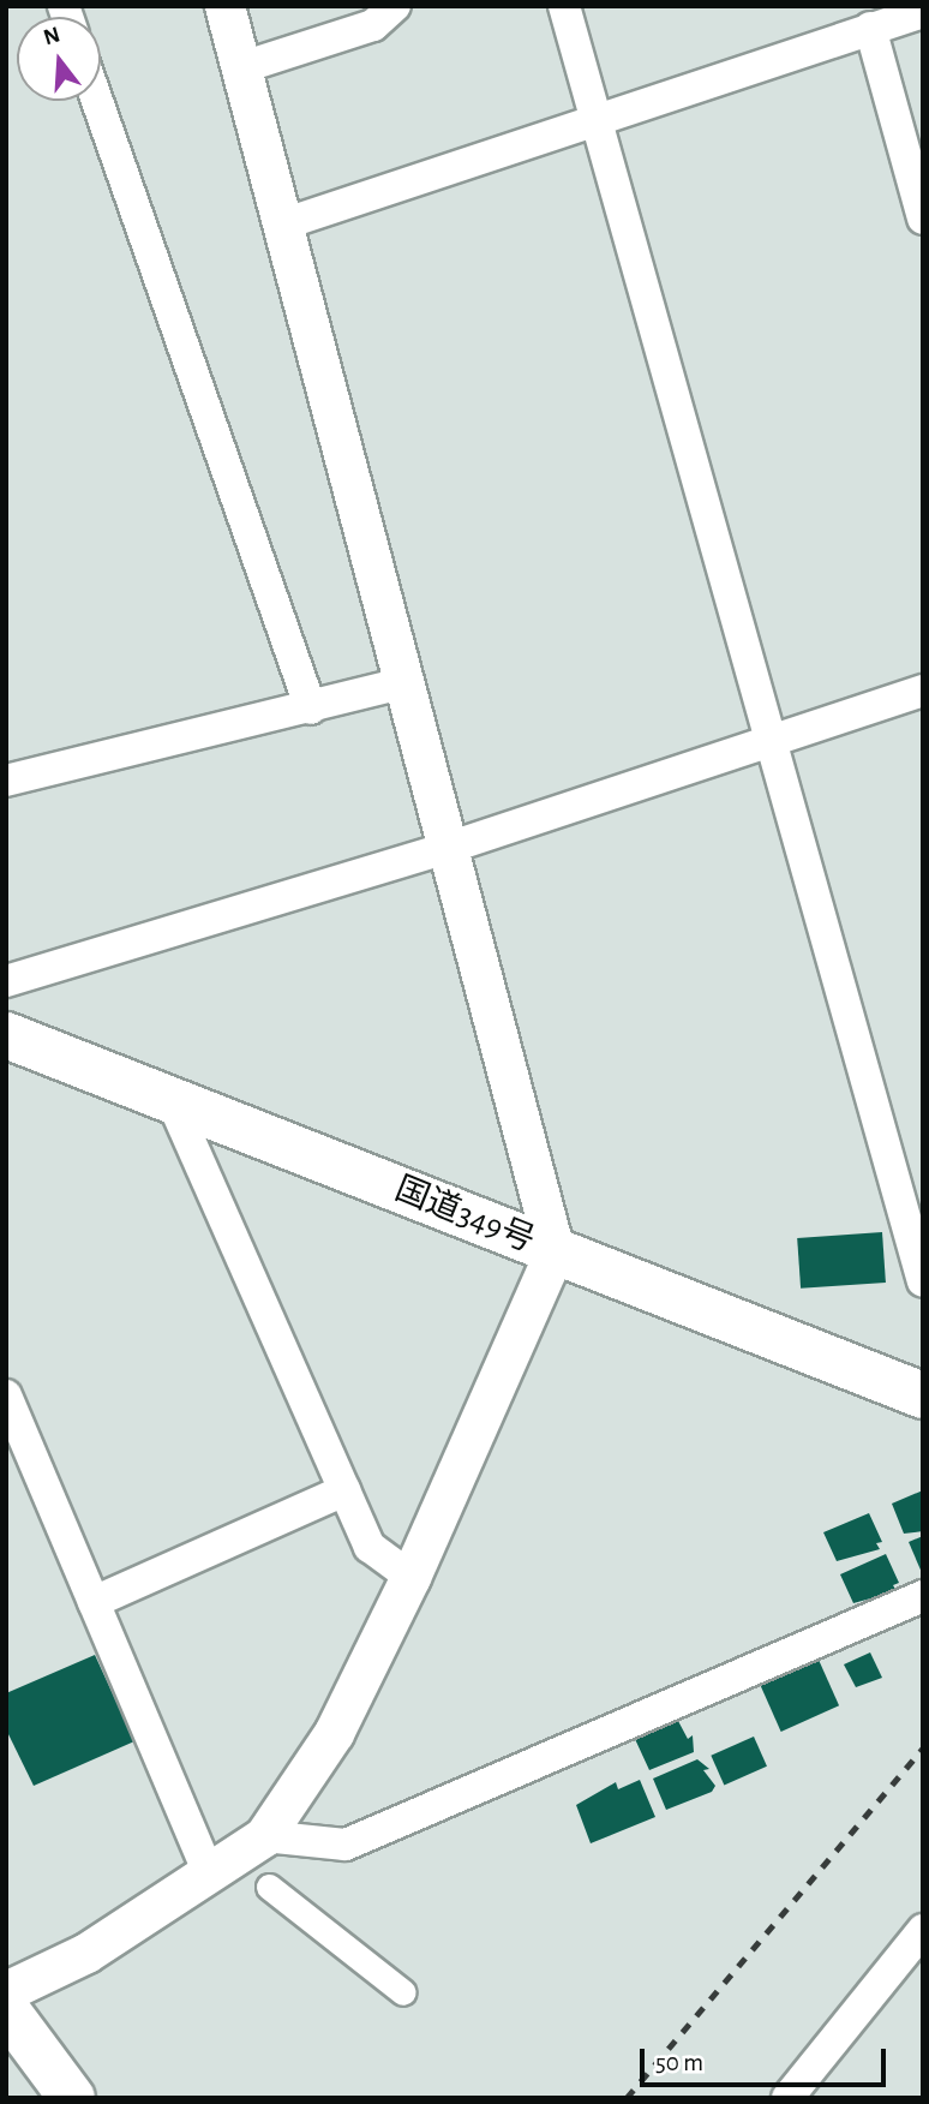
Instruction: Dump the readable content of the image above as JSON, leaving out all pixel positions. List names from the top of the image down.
{
  "streets": {
    "main road": ["国道349号"]
  },
  "scale_bar": "50 m",
  "north": "top"
}
